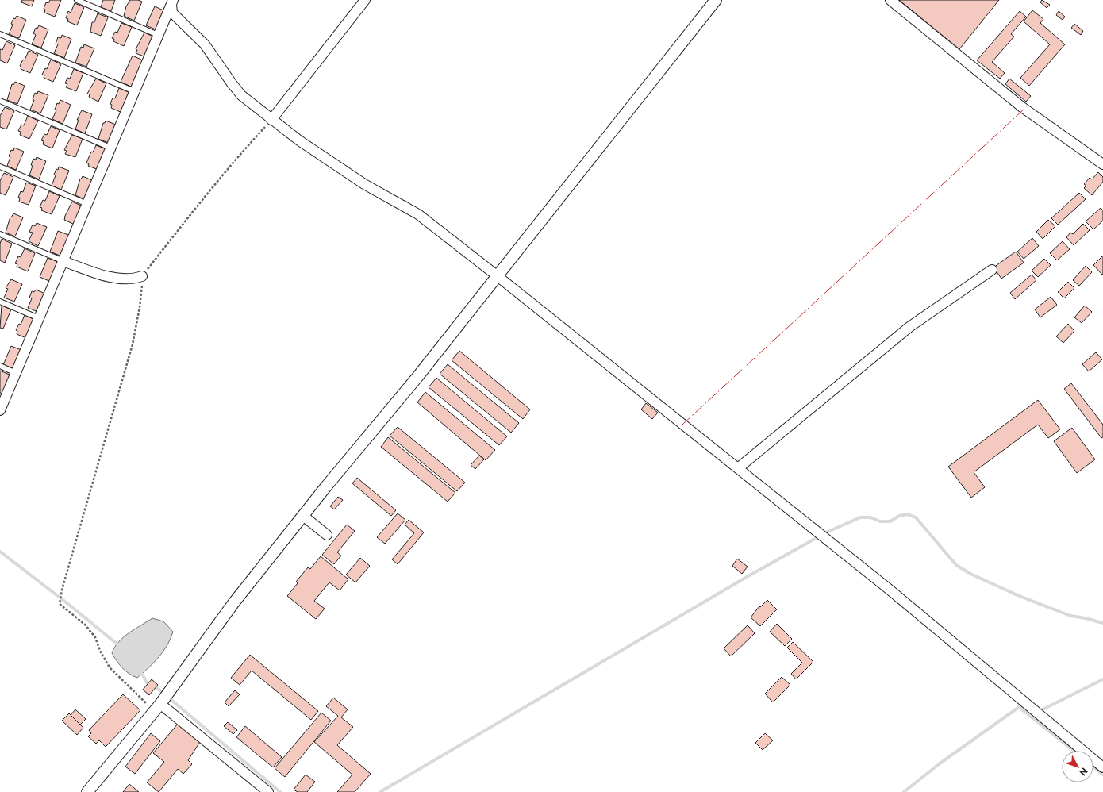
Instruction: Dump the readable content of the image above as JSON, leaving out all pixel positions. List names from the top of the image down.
{
  "north": "bottom right"
}
